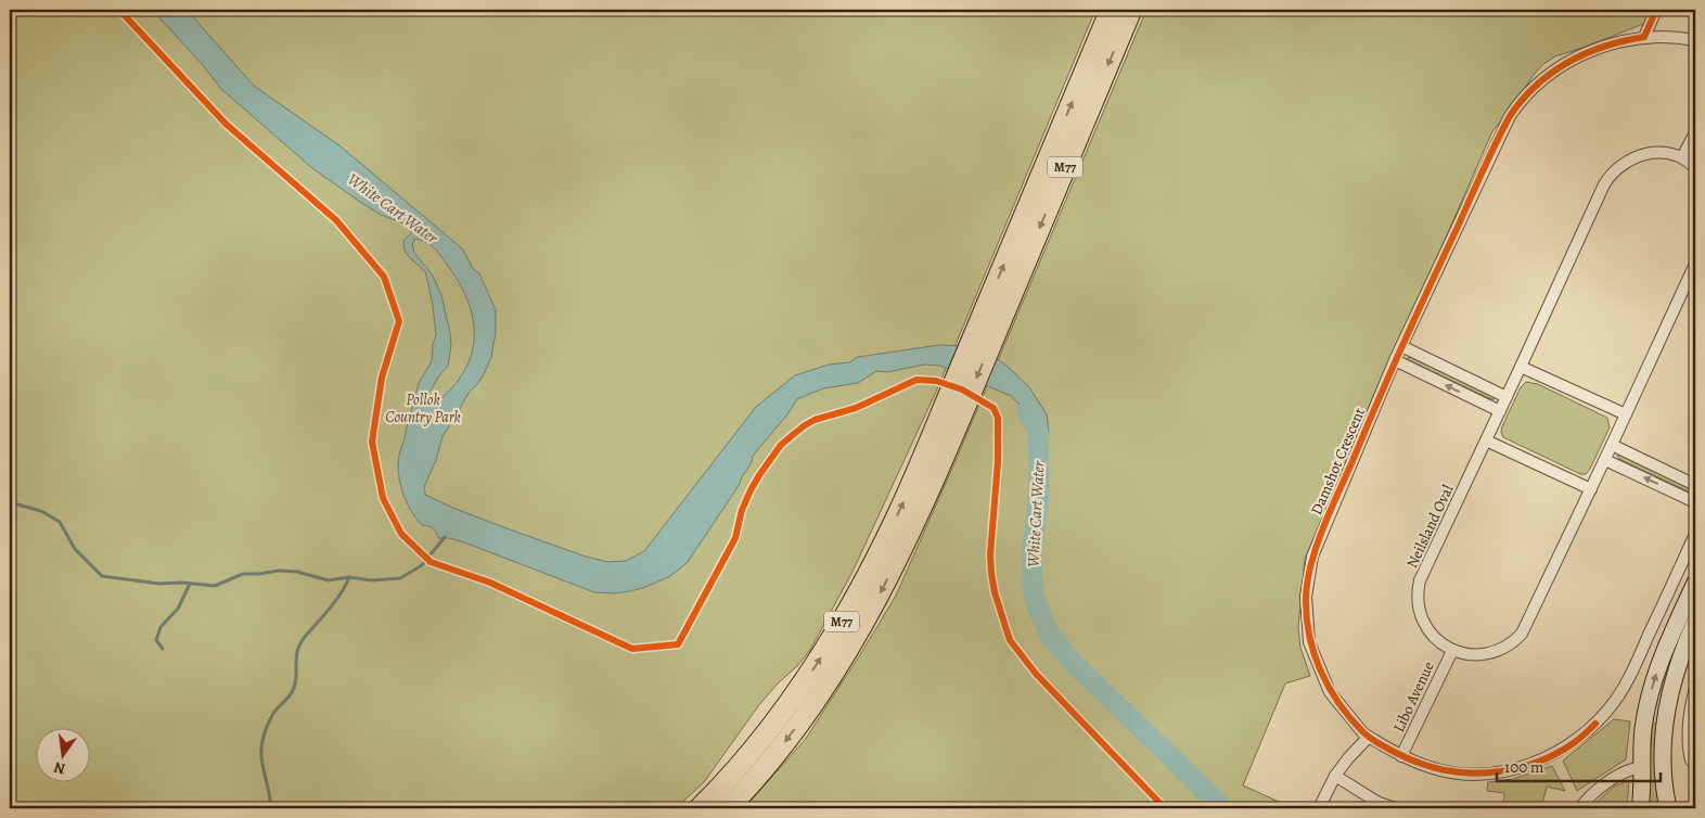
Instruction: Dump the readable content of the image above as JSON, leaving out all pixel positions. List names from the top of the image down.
{
  "streets": {
    "highway": ["M77"],
    "street": ["Damshot Crescent", "Neilsland Oval", "Libo Avenue"]
  },
  "crossings": [
    ["Damshot Crescent", "Libo Avenue"],
    ["Neilsland Oval", "Libo Avenue"]
  ],
  "water": ["White Cart Water"],
  "parks": ["Pollok Country Park"],
  "scale_bar": "100 m",
  "north": "bottom"
}
